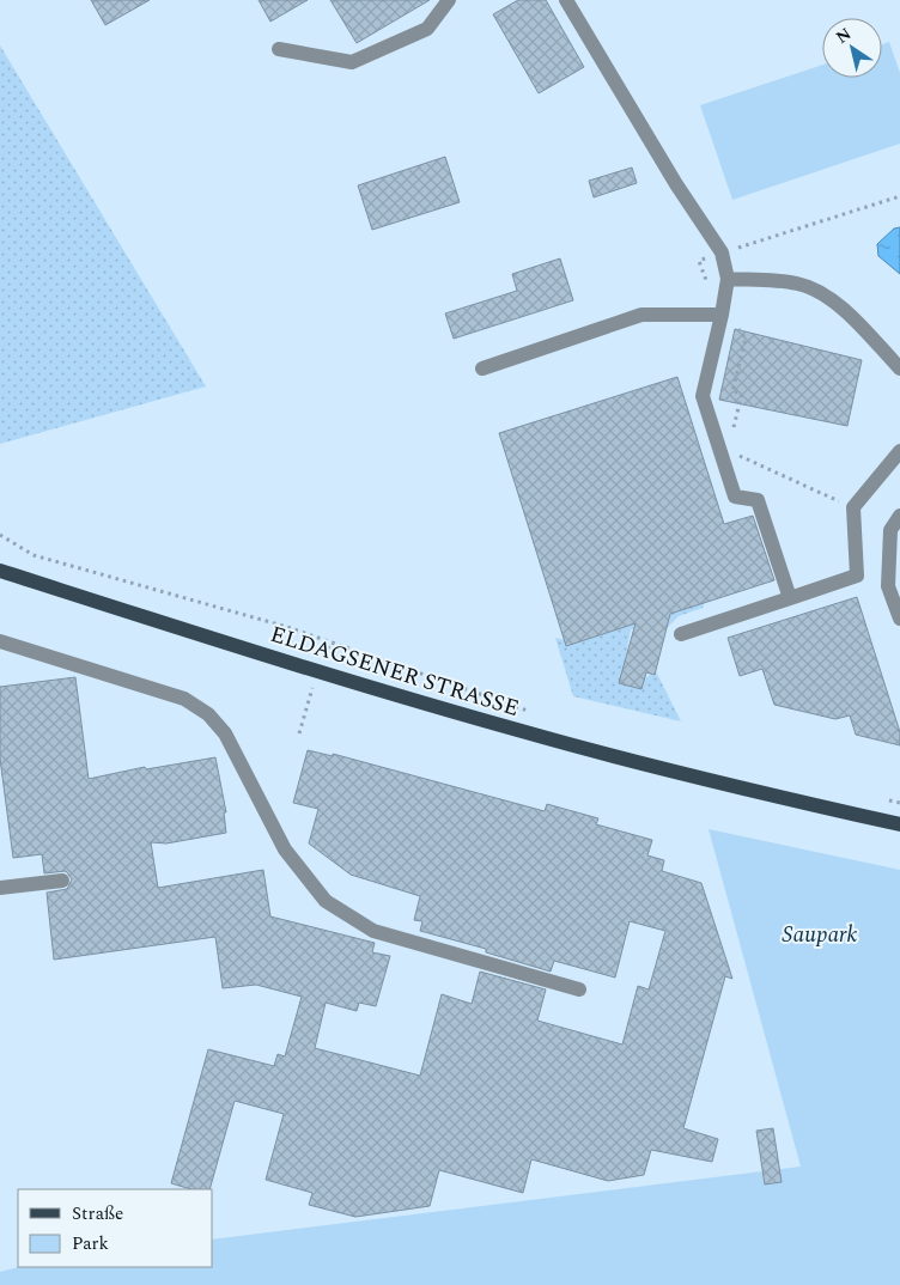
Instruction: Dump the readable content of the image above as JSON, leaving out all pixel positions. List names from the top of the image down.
{
  "streets": {
    "main road": ["ELDAGSENER STRASSE"]
  },
  "parks": ["Saupark"],
  "legend": ["Straße", "Park"],
  "north": "top left"
}
